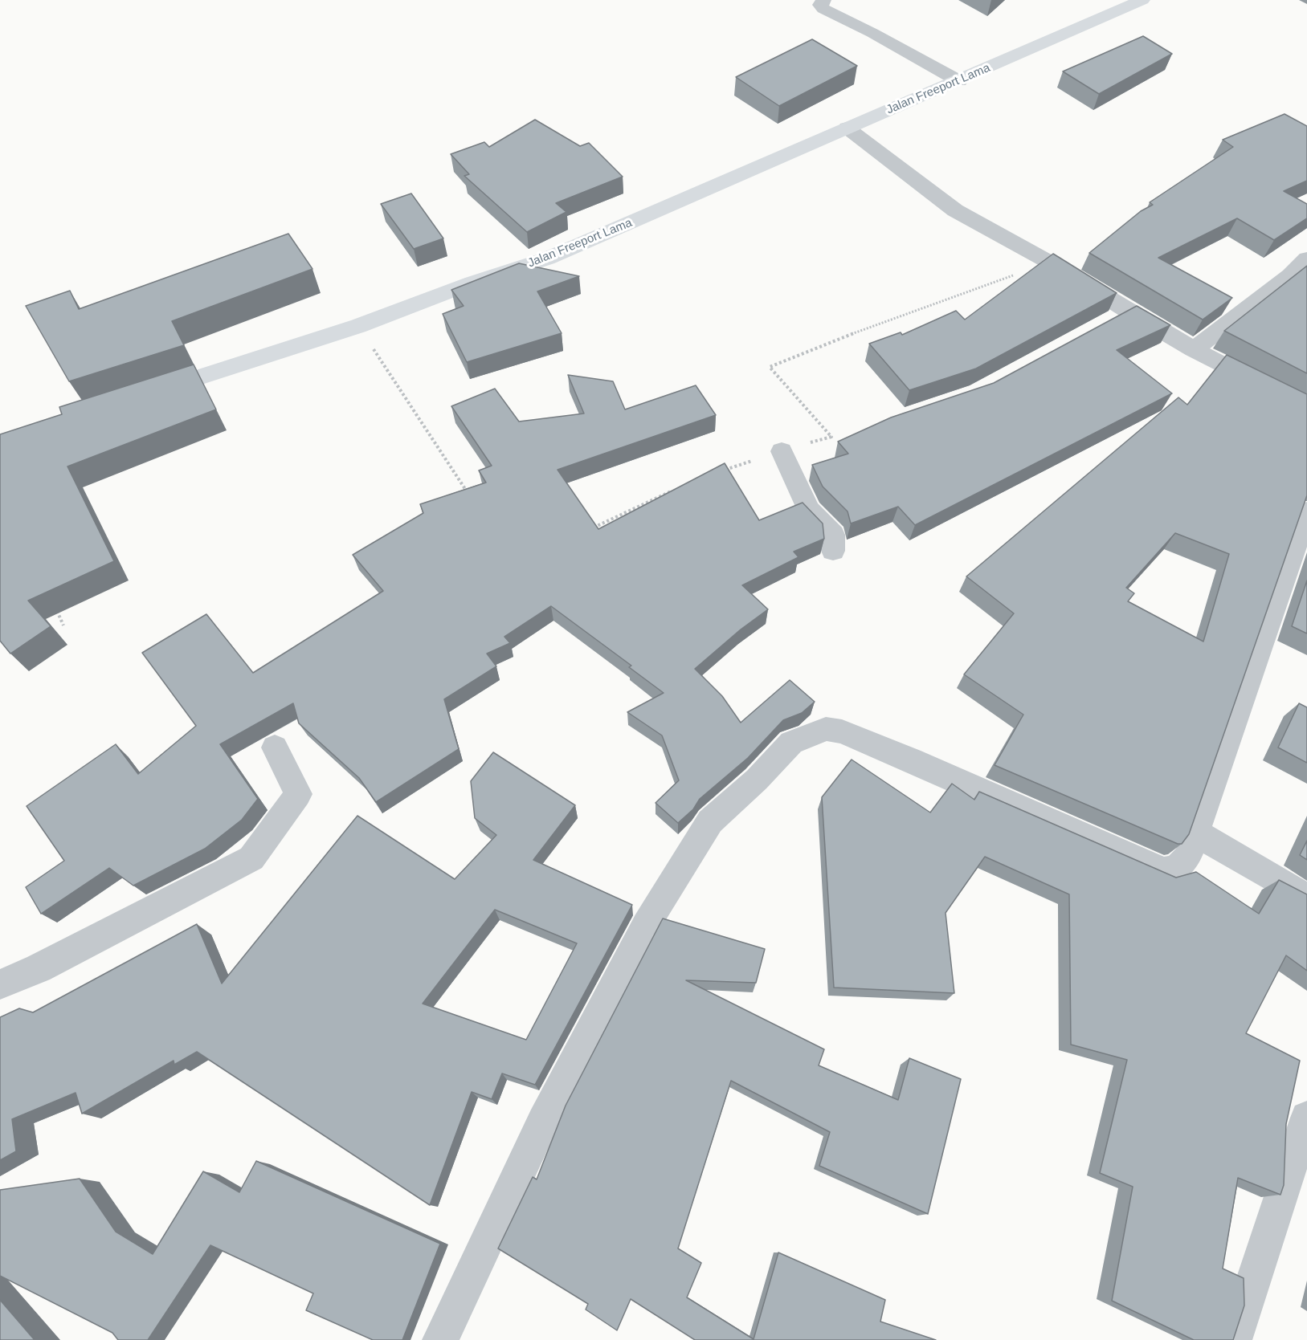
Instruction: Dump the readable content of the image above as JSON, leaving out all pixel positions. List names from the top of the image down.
{
  "streets": {
    "street": ["Jalan Freeport Lama"]
  }
}
